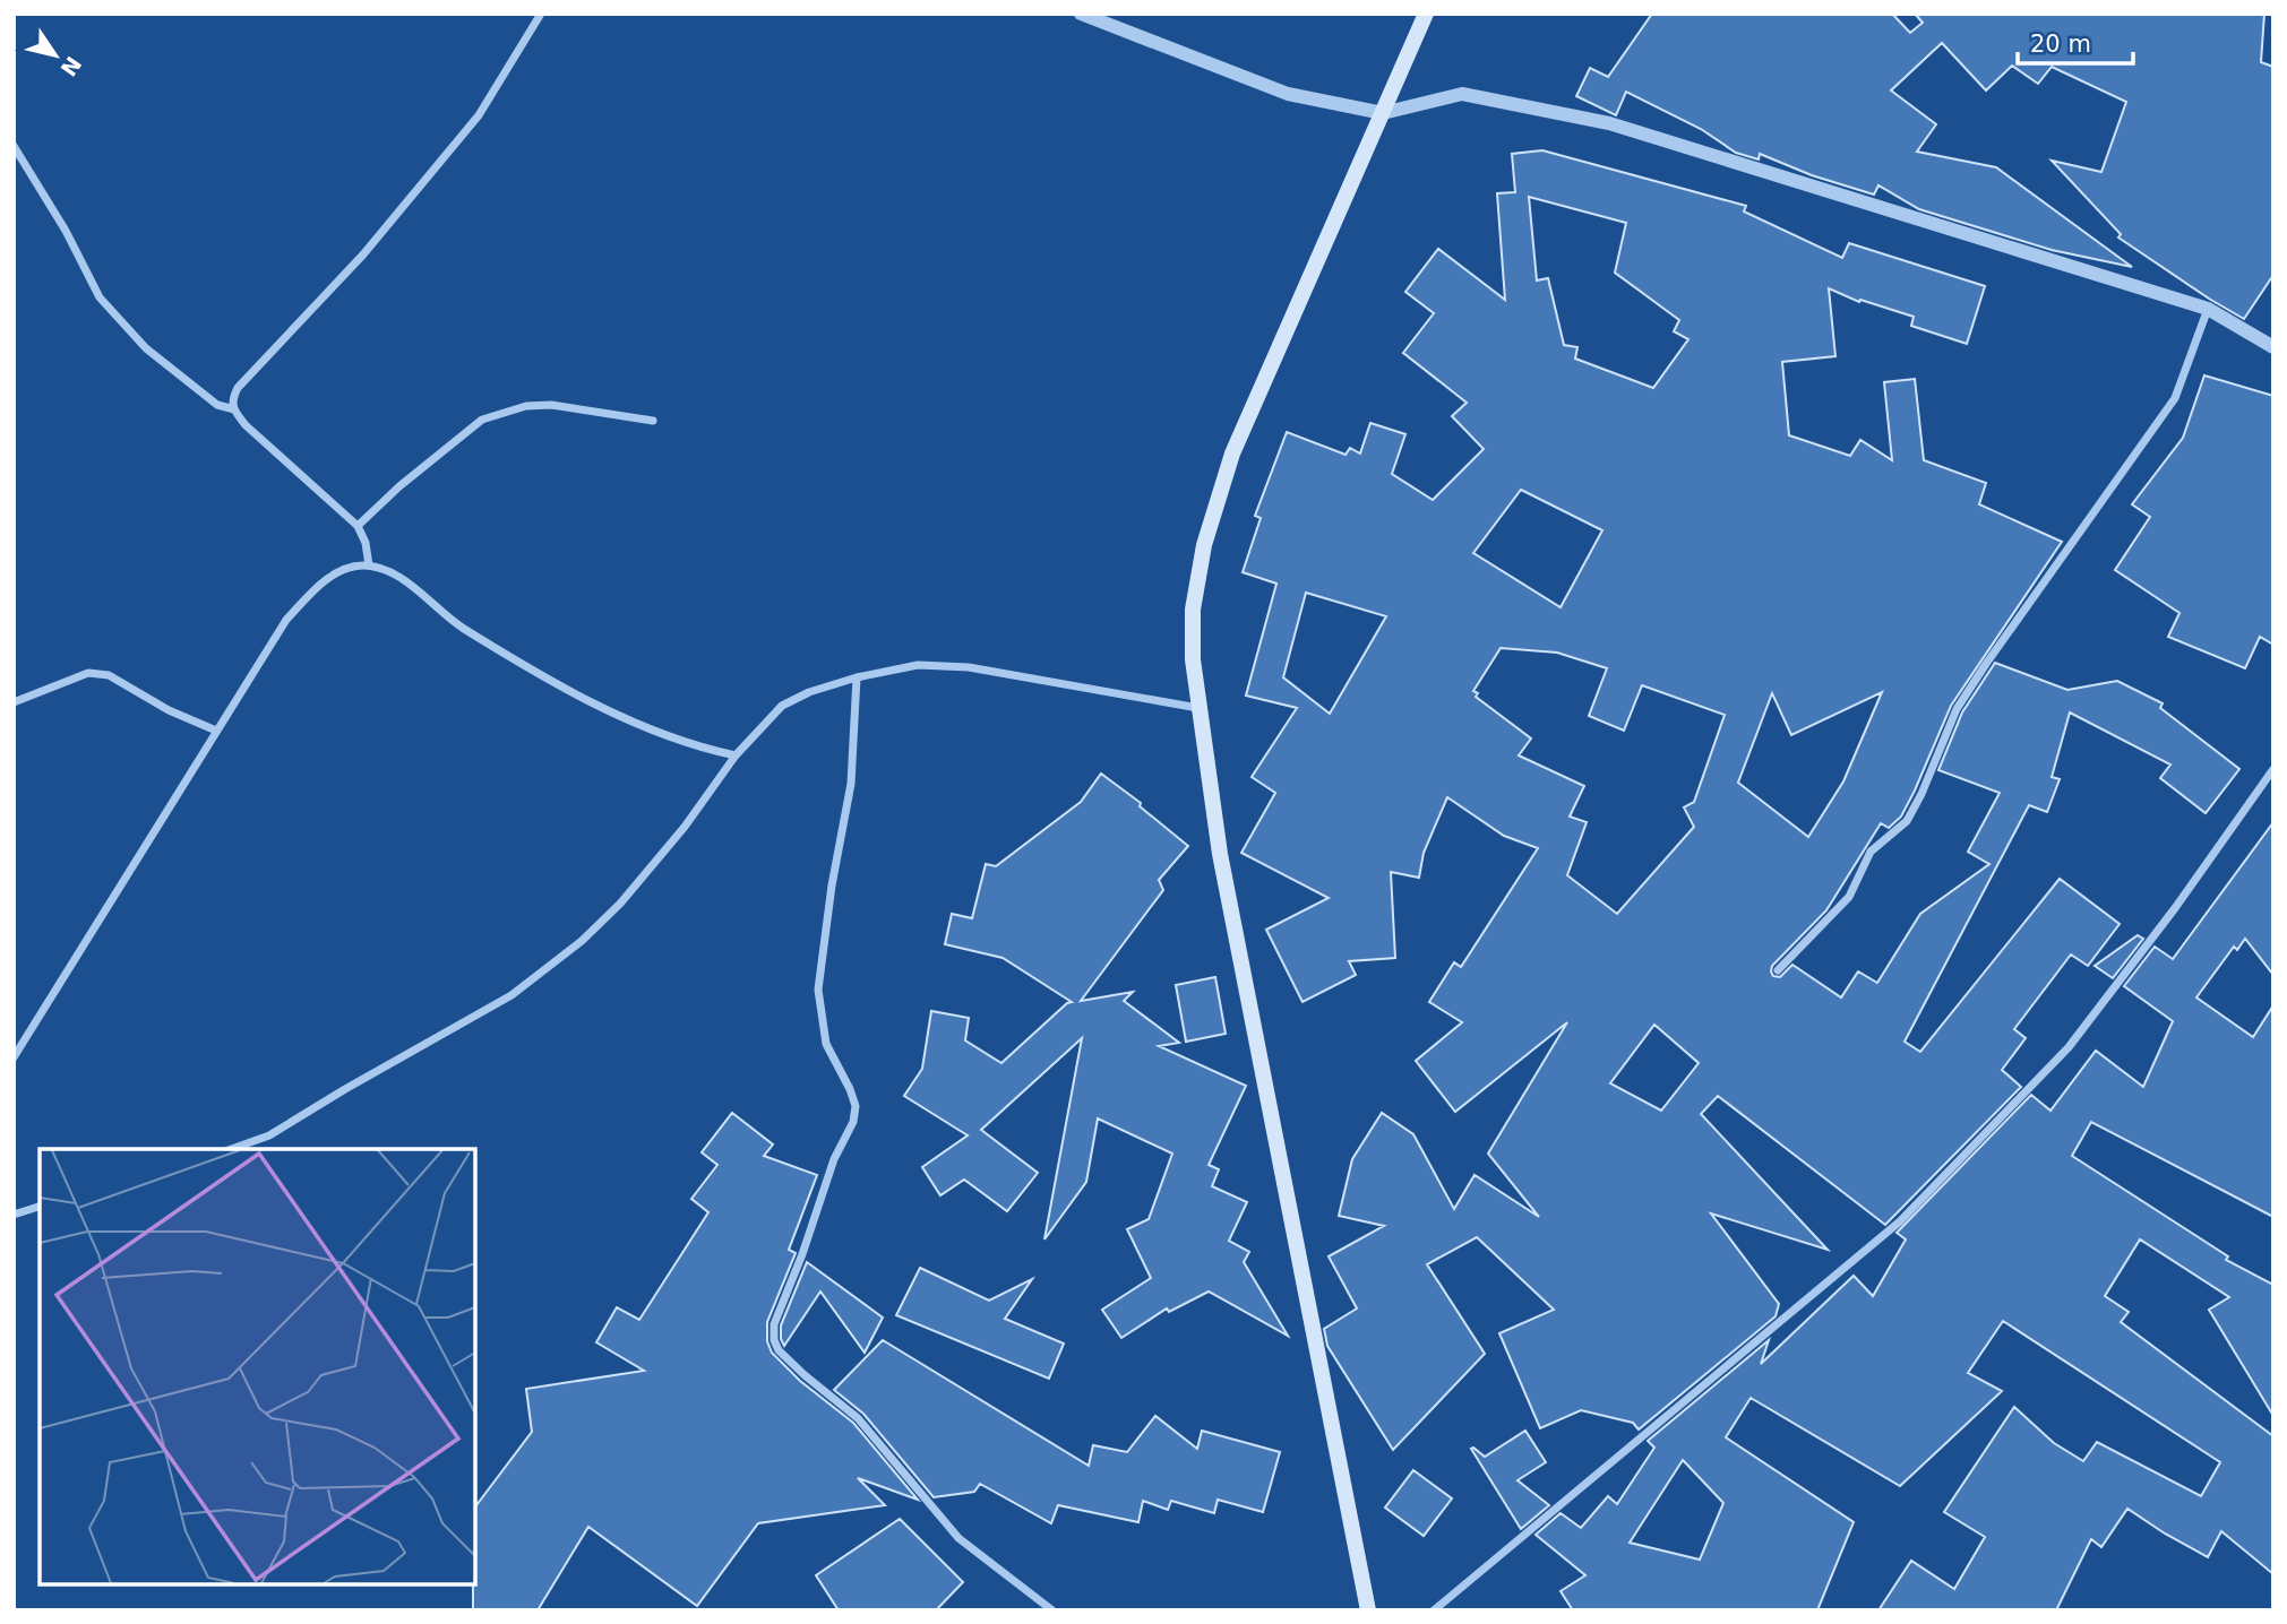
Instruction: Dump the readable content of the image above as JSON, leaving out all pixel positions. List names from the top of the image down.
{
  "scale_bar": "20 m",
  "north": "bottom right"
}
